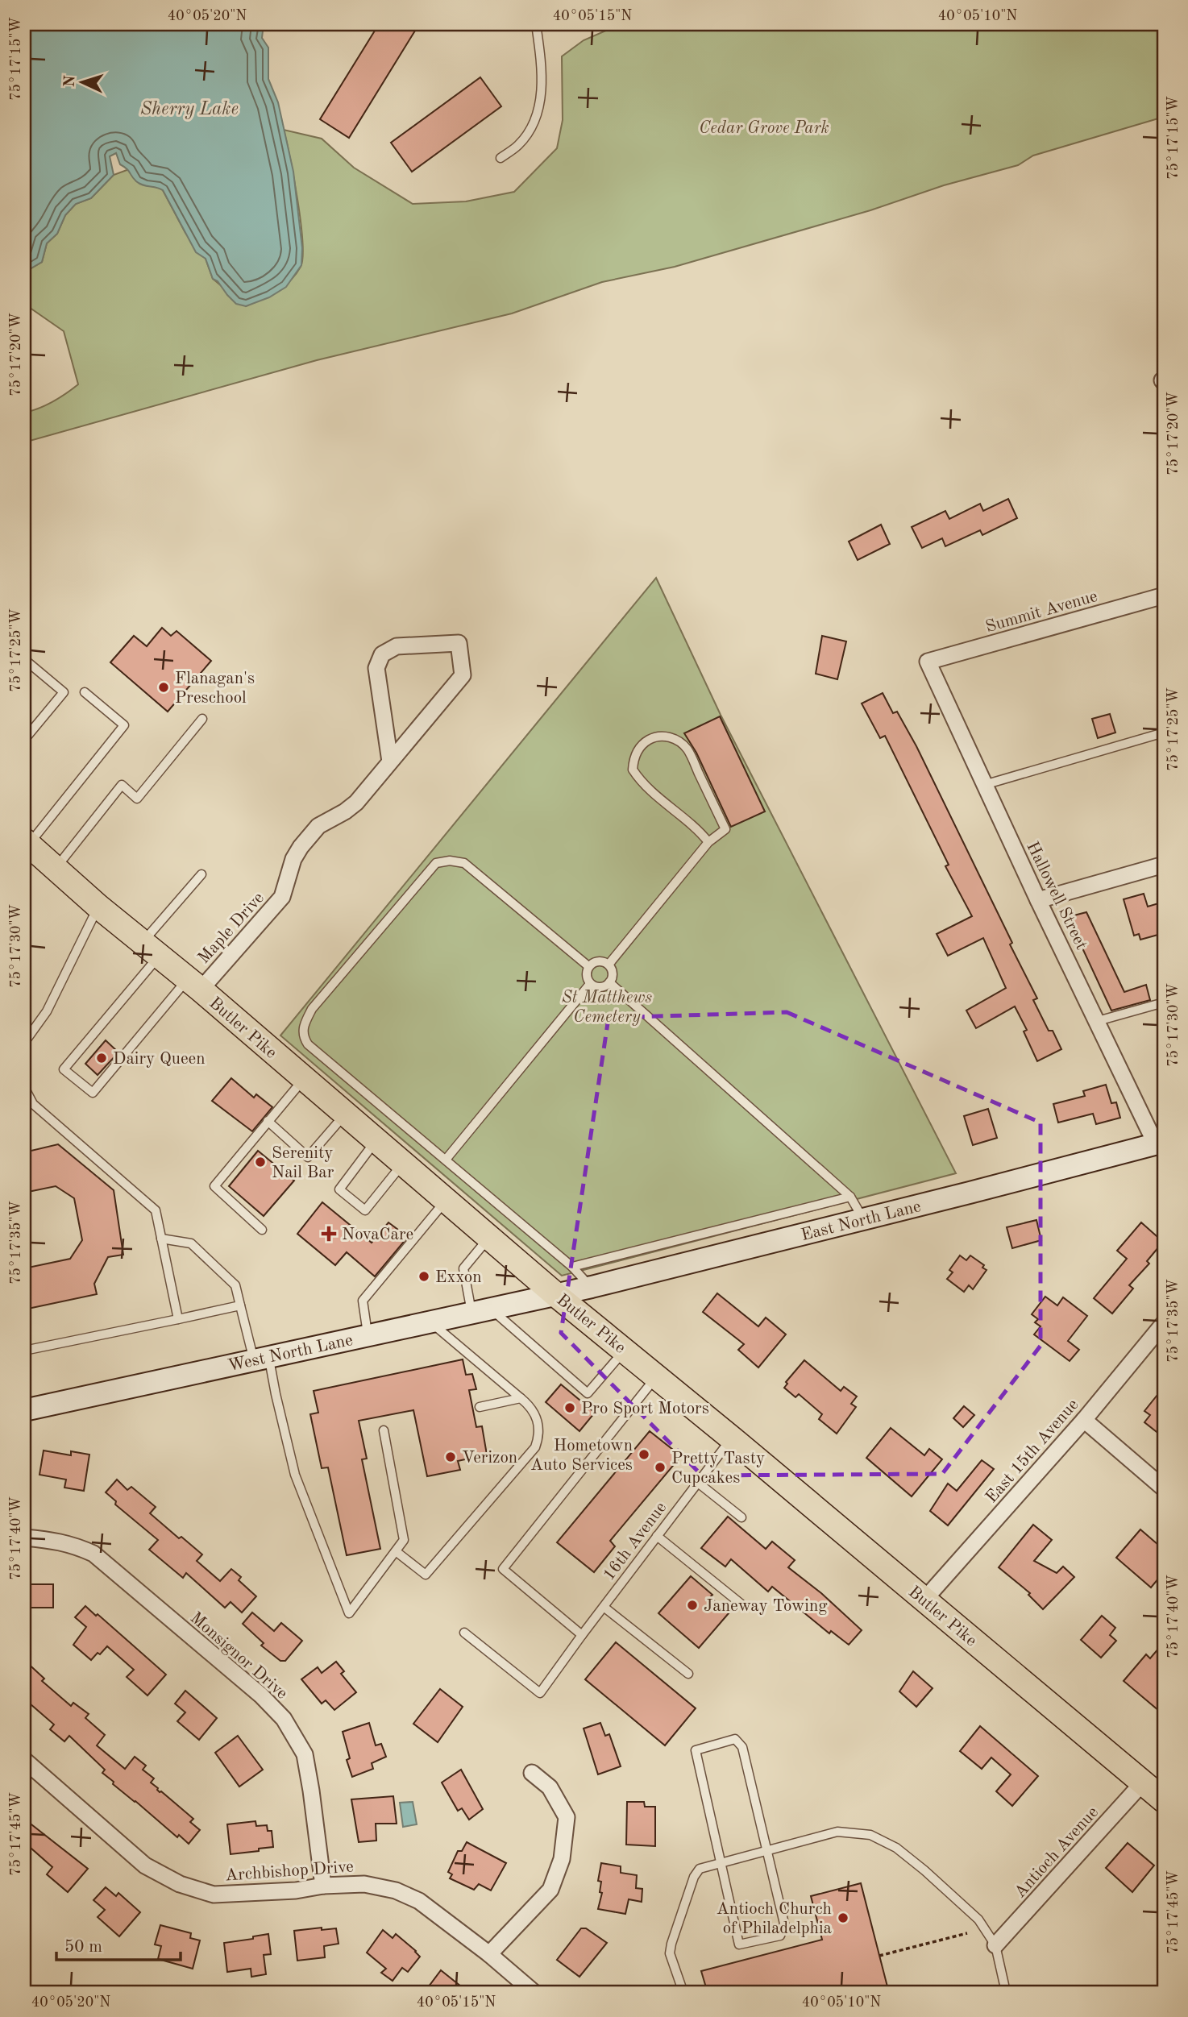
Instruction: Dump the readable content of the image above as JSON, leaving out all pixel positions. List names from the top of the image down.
{
  "streets": {
    "main road": ["Butler Pike"],
    "street": [
      "Summit Avenue",
      "Hallowell Street",
      "Maple Drive",
      "East North Lane",
      "West North Lane",
      "East 15th Avenue",
      "Monsignor Drive",
      "Antioch Avenue",
      "Archbishop Drive"
    ],
    "lane": ["16th Avenue"]
  },
  "crossings": [
    ["Summit Avenue", "Hallowell Street"],
    ["Hallowell Street", "East North Lane"],
    ["Maple Drive", "Butler Pike"],
    ["Butler Pike", "East North Lane"],
    ["Butler Pike", "West North Lane"],
    ["Butler Pike", "East 15th Avenue"],
    ["Butler Pike", "16th Avenue"],
    ["Butler Pike", "Antioch Avenue"],
    ["East North Lane", "West North Lane"],
    ["Monsignor Drive", "Archbishop Drive"]
  ],
  "water": ["Sherry Lake"],
  "parks": ["Cedar Grove Park", "St Matthews Cemetery"],
  "places": {
    "other": [
      "Flanagan's Preschool",
      "Dairy Queen",
      "Serenity Nail Bar",
      "Exxon",
      "Pro Sport Motors",
      "Hometown Auto Services",
      "Verizon",
      "Pretty Tasty Cupcakes",
      "Janeway Towing",
      "Antioch Church of Philadelphia"
    ],
    "health": ["NovaCare"]
  },
  "scale_bar": "50 m",
  "north": "left",
  "coordinates": [
    "40°05'20\"N",
    "40°05'15\"N",
    "40°05'10\"N",
    "75°17'15\"W",
    "75°17'20\"W",
    "75°17'25\"W",
    "75°17'30\"W",
    "75°17'35\"W",
    "75°17'40\"W",
    "75°17'45\"W"
  ]
}
